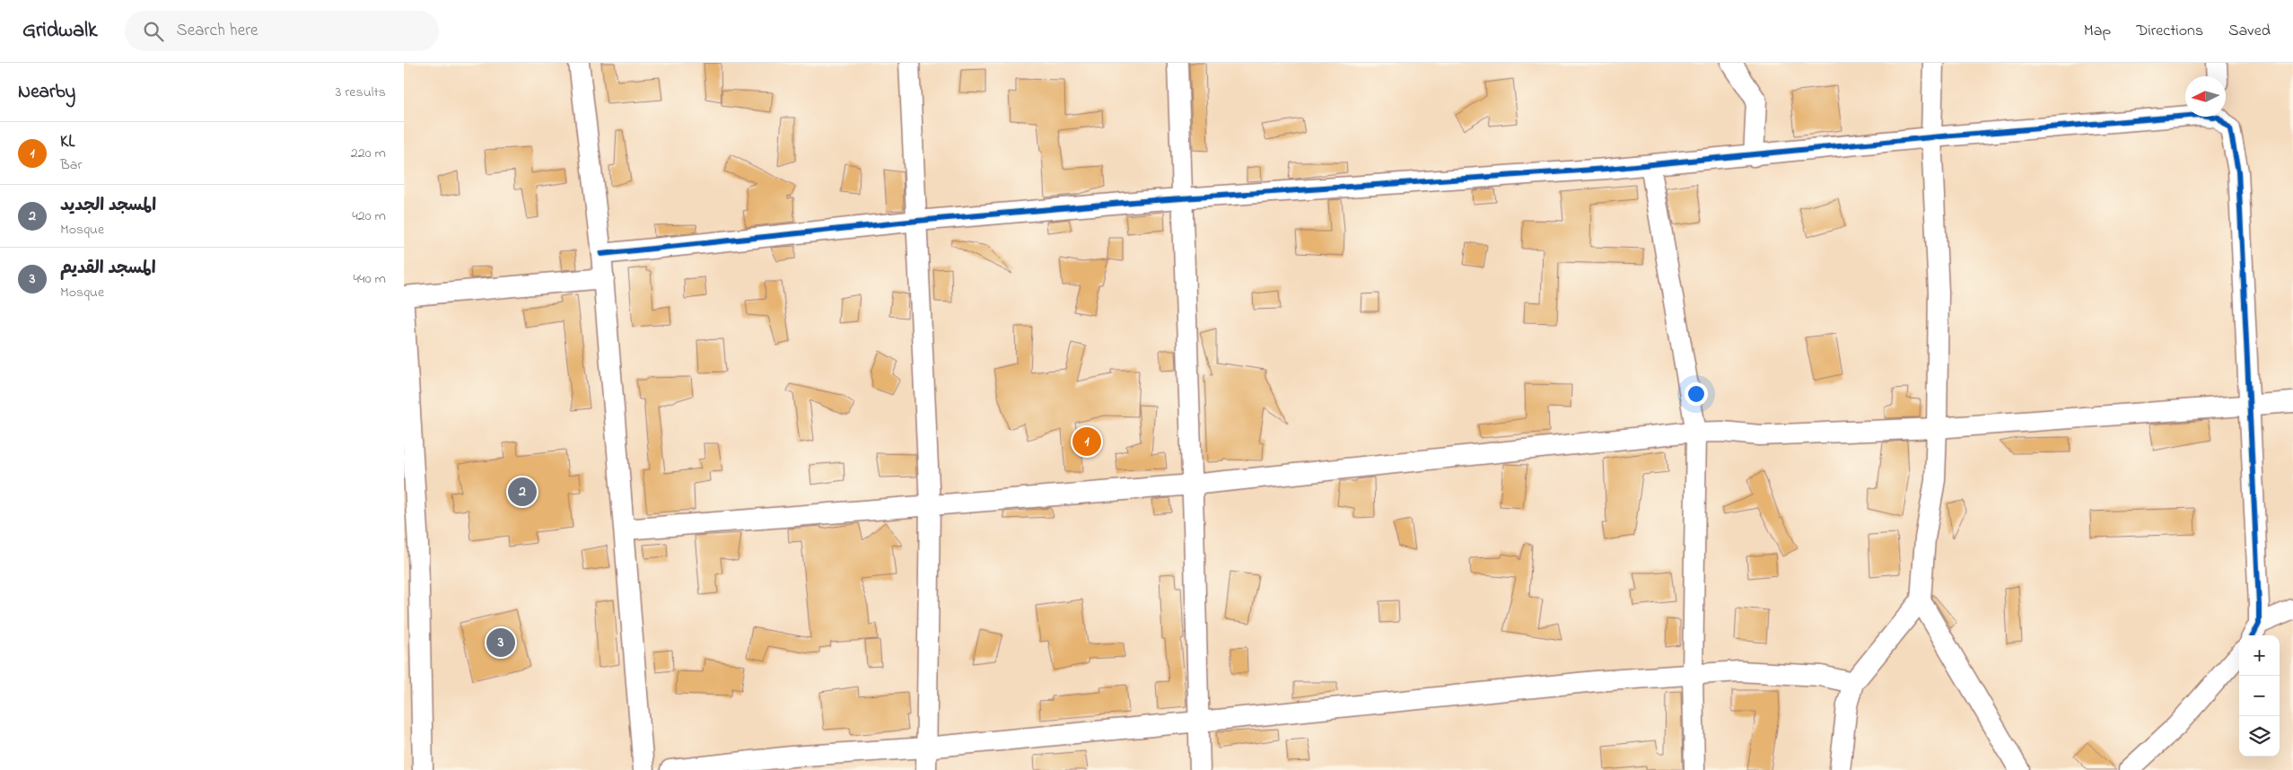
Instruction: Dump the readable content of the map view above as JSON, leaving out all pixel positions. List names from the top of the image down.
{
  "north": "left",
  "page": {
    "header": "Gridwalk",
    "search": "Search here",
    "nav": ["Map", "Directions", "Saved"],
    "heading": ["Nearby", "3 results"],
    "list": [
      {
        "mark": "1",
        "name": "KL",
        "note": "Bar",
        "value": "220 m"
      },
      {
        "mark": "2",
        "name": "المسجد الجديد",
        "note": "Mosque",
        "value": "420 m"
      },
      {
        "mark": "3",
        "name": "المسجد القديم",
        "note": "Mosque",
        "value": "440 m"
      }
    ],
    "pins": ["1", "2", "3"],
    "map_buttons": ["+", "−"]
  }
}
